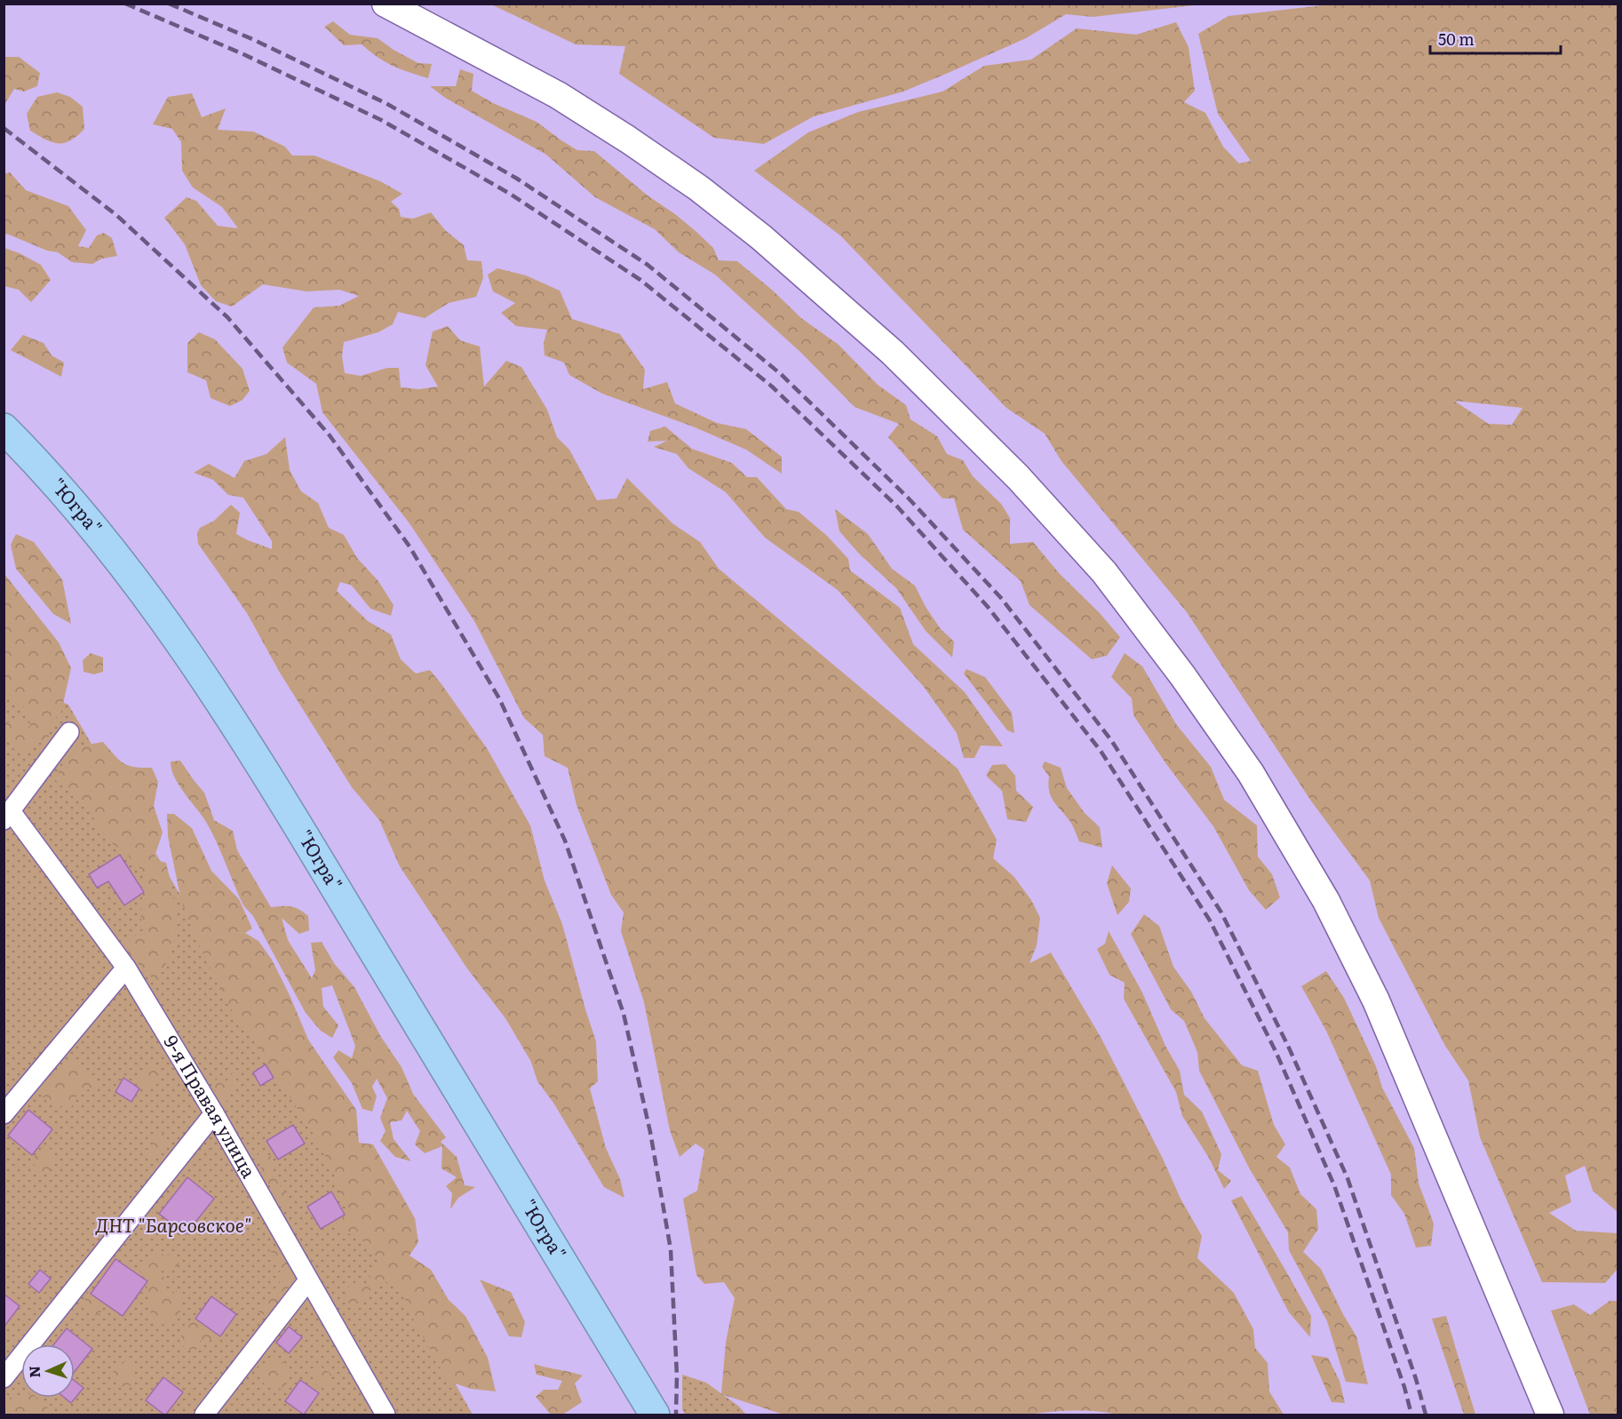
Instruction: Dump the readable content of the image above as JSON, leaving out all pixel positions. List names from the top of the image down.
{
  "streets": {
    "highway": ["\"Югра\""],
    "street": ["9-я Правая улица"]
  },
  "parks": ["ДНТ \"Барсовское\""],
  "scale_bar": "50 m",
  "north": "left"
}
